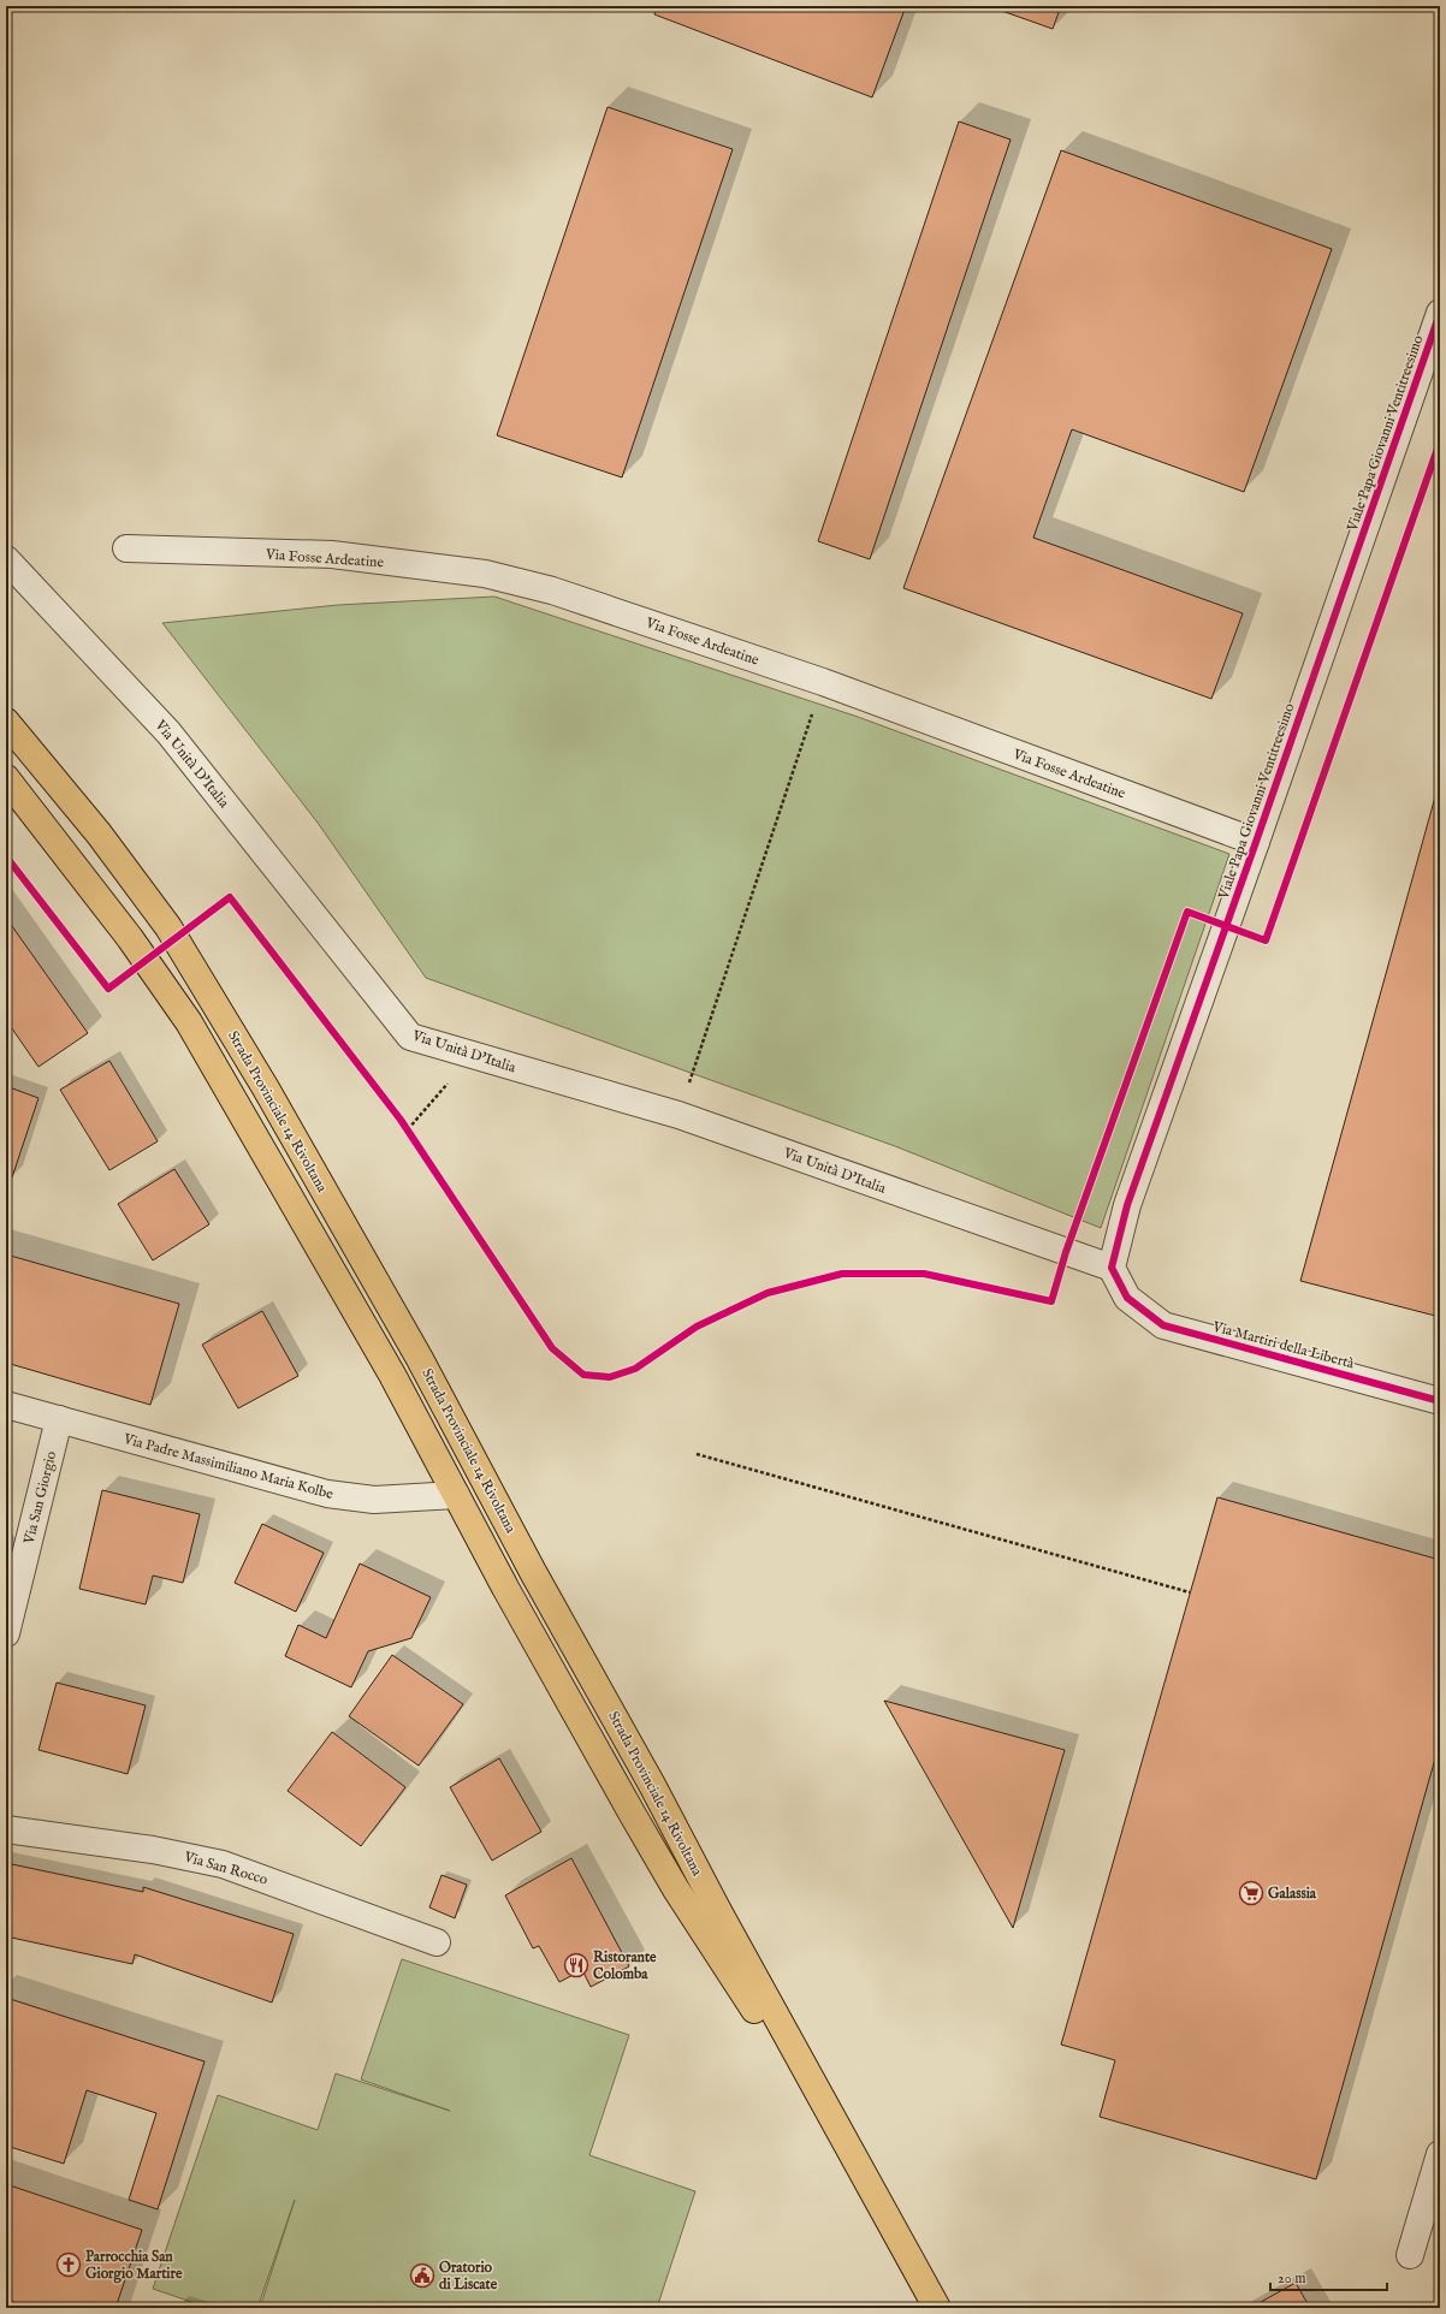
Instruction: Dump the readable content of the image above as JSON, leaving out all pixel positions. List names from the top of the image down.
{
  "streets": {
    "main road": ["Strada Provinciale 14 Rivoltana"],
    "street": [
      "Viale Papa Giovanni Ventitreesimo",
      "Via Fosse Ardeatine",
      "Via Unità D'Italia",
      "Via Martiri della Libertà",
      "Via Padre Massimiliano Maria Kolbe",
      "Via San Giorgio",
      "Via San Rocco"
    ]
  },
  "crossings": [
    ["Viale Papa Giovanni Ventitreesimo", "Via Fosse Ardeatine"],
    ["Viale Papa Giovanni Ventitreesimo", "Via Unità D'Italia"],
    ["Viale Papa Giovanni Ventitreesimo", "Via Martiri della Libertà"],
    ["Via Unità D'Italia", "Via Martiri della Libertà"],
    ["Strada Provinciale 14 Rivoltana", "Via Padre Massimiliano Maria Kolbe"],
    ["Via Padre Massimiliano Maria Kolbe", "Via San Giorgio"]
  ],
  "places": {
    "supermarket": ["Galassia"],
    "restaurant": ["Ristorante Colomba"],
    "church": ["Parrocchia San Giorgio Martire"],
    "public building": ["Oratorio di Liscate"]
  },
  "scale_bar": "20 m"
}
